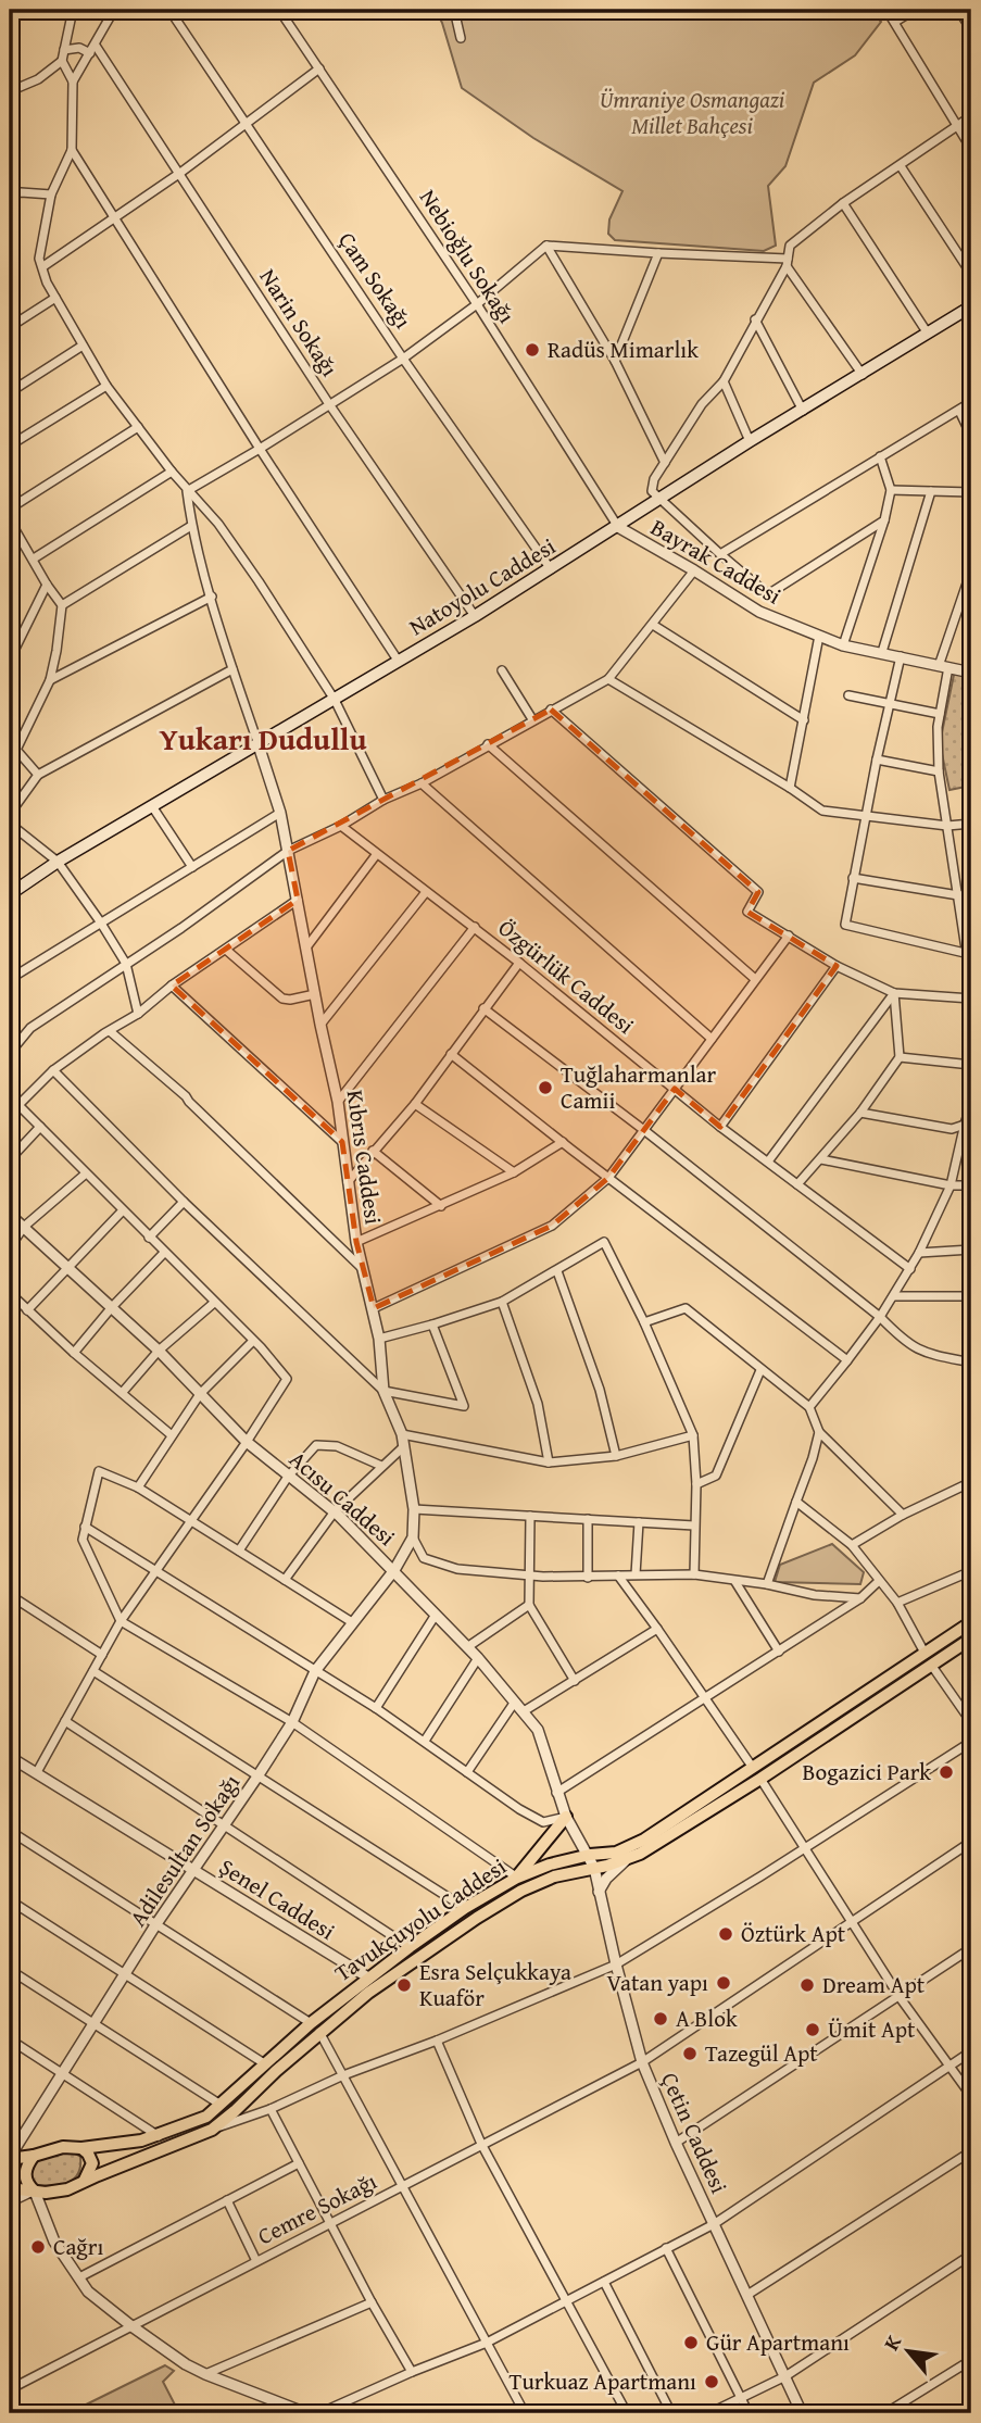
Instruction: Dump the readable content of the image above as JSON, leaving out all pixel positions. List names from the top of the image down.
{
  "streets": {
    "main road": ["Natoyolu Caddesi", "Tavukçuyolu Caddesi"],
    "street": [
      "Nebioğlu Sokağı",
      "Çam Sokağı",
      "Narin Sokağı",
      "Bayrak Caddesi",
      "Özgürlük Caddesi",
      "Kıbrıs Caddesi",
      "Acısu Caddesi",
      "Adilesultan Sokağı",
      "Şenel Caddesi",
      "Çetin Caddesi",
      "Cemre Sokağı"
    ]
  },
  "crossings": [
    ["Nebioğlu Sokağı", "Bayrak Caddesi"],
    ["Nebioğlu Sokağı", "Natoyolu Caddesi"],
    ["Çam Sokağı", "Natoyolu Caddesi"],
    ["Narin Sokağı", "Natoyolu Caddesi"],
    ["Bayrak Caddesi", "Natoyolu Caddesi"],
    ["Natoyolu Caddesi", "Kıbrıs Caddesi"],
    ["Kıbrıs Caddesi", "Acısu Caddesi"],
    ["Kıbrıs Caddesi", "Adilesultan Sokağı"],
    ["Acısu Caddesi", "Adilesultan Sokağı"],
    ["Acısu Caddesi", "Tavukçuyolu Caddesi"],
    ["Acısu Caddesi", "Çetin Caddesi"],
    ["Adilesultan Sokağı", "Şenel Caddesi"],
    ["Adilesultan Sokağı", "Tavukçuyolu Caddesi"],
    ["Şenel Caddesi", "Tavukçuyolu Caddesi"],
    ["Tavukçuyolu Caddesi", "Çetin Caddesi"],
    ["Çetin Caddesi", "Cemre Sokağı"]
  ],
  "districts": ["Yukarı Dudullu"],
  "parks": ["Ümraniye Osmangazi Millet Bahçesi"],
  "places": [
    "Radüs Mimarlık",
    "Tuğlaharmanlar Camii",
    "Bogazici Park",
    "Öztürk Apt",
    "Vatan yapı",
    "Esra Selçukkaya Kuaför",
    "Dream Apt",
    "A Blok",
    "Ümit Apt",
    "Tazegül Apt",
    "Cağrı",
    "Gür Apartmanı",
    "Turkuaz Apartmanı"
  ],
  "north": "top left"
}
